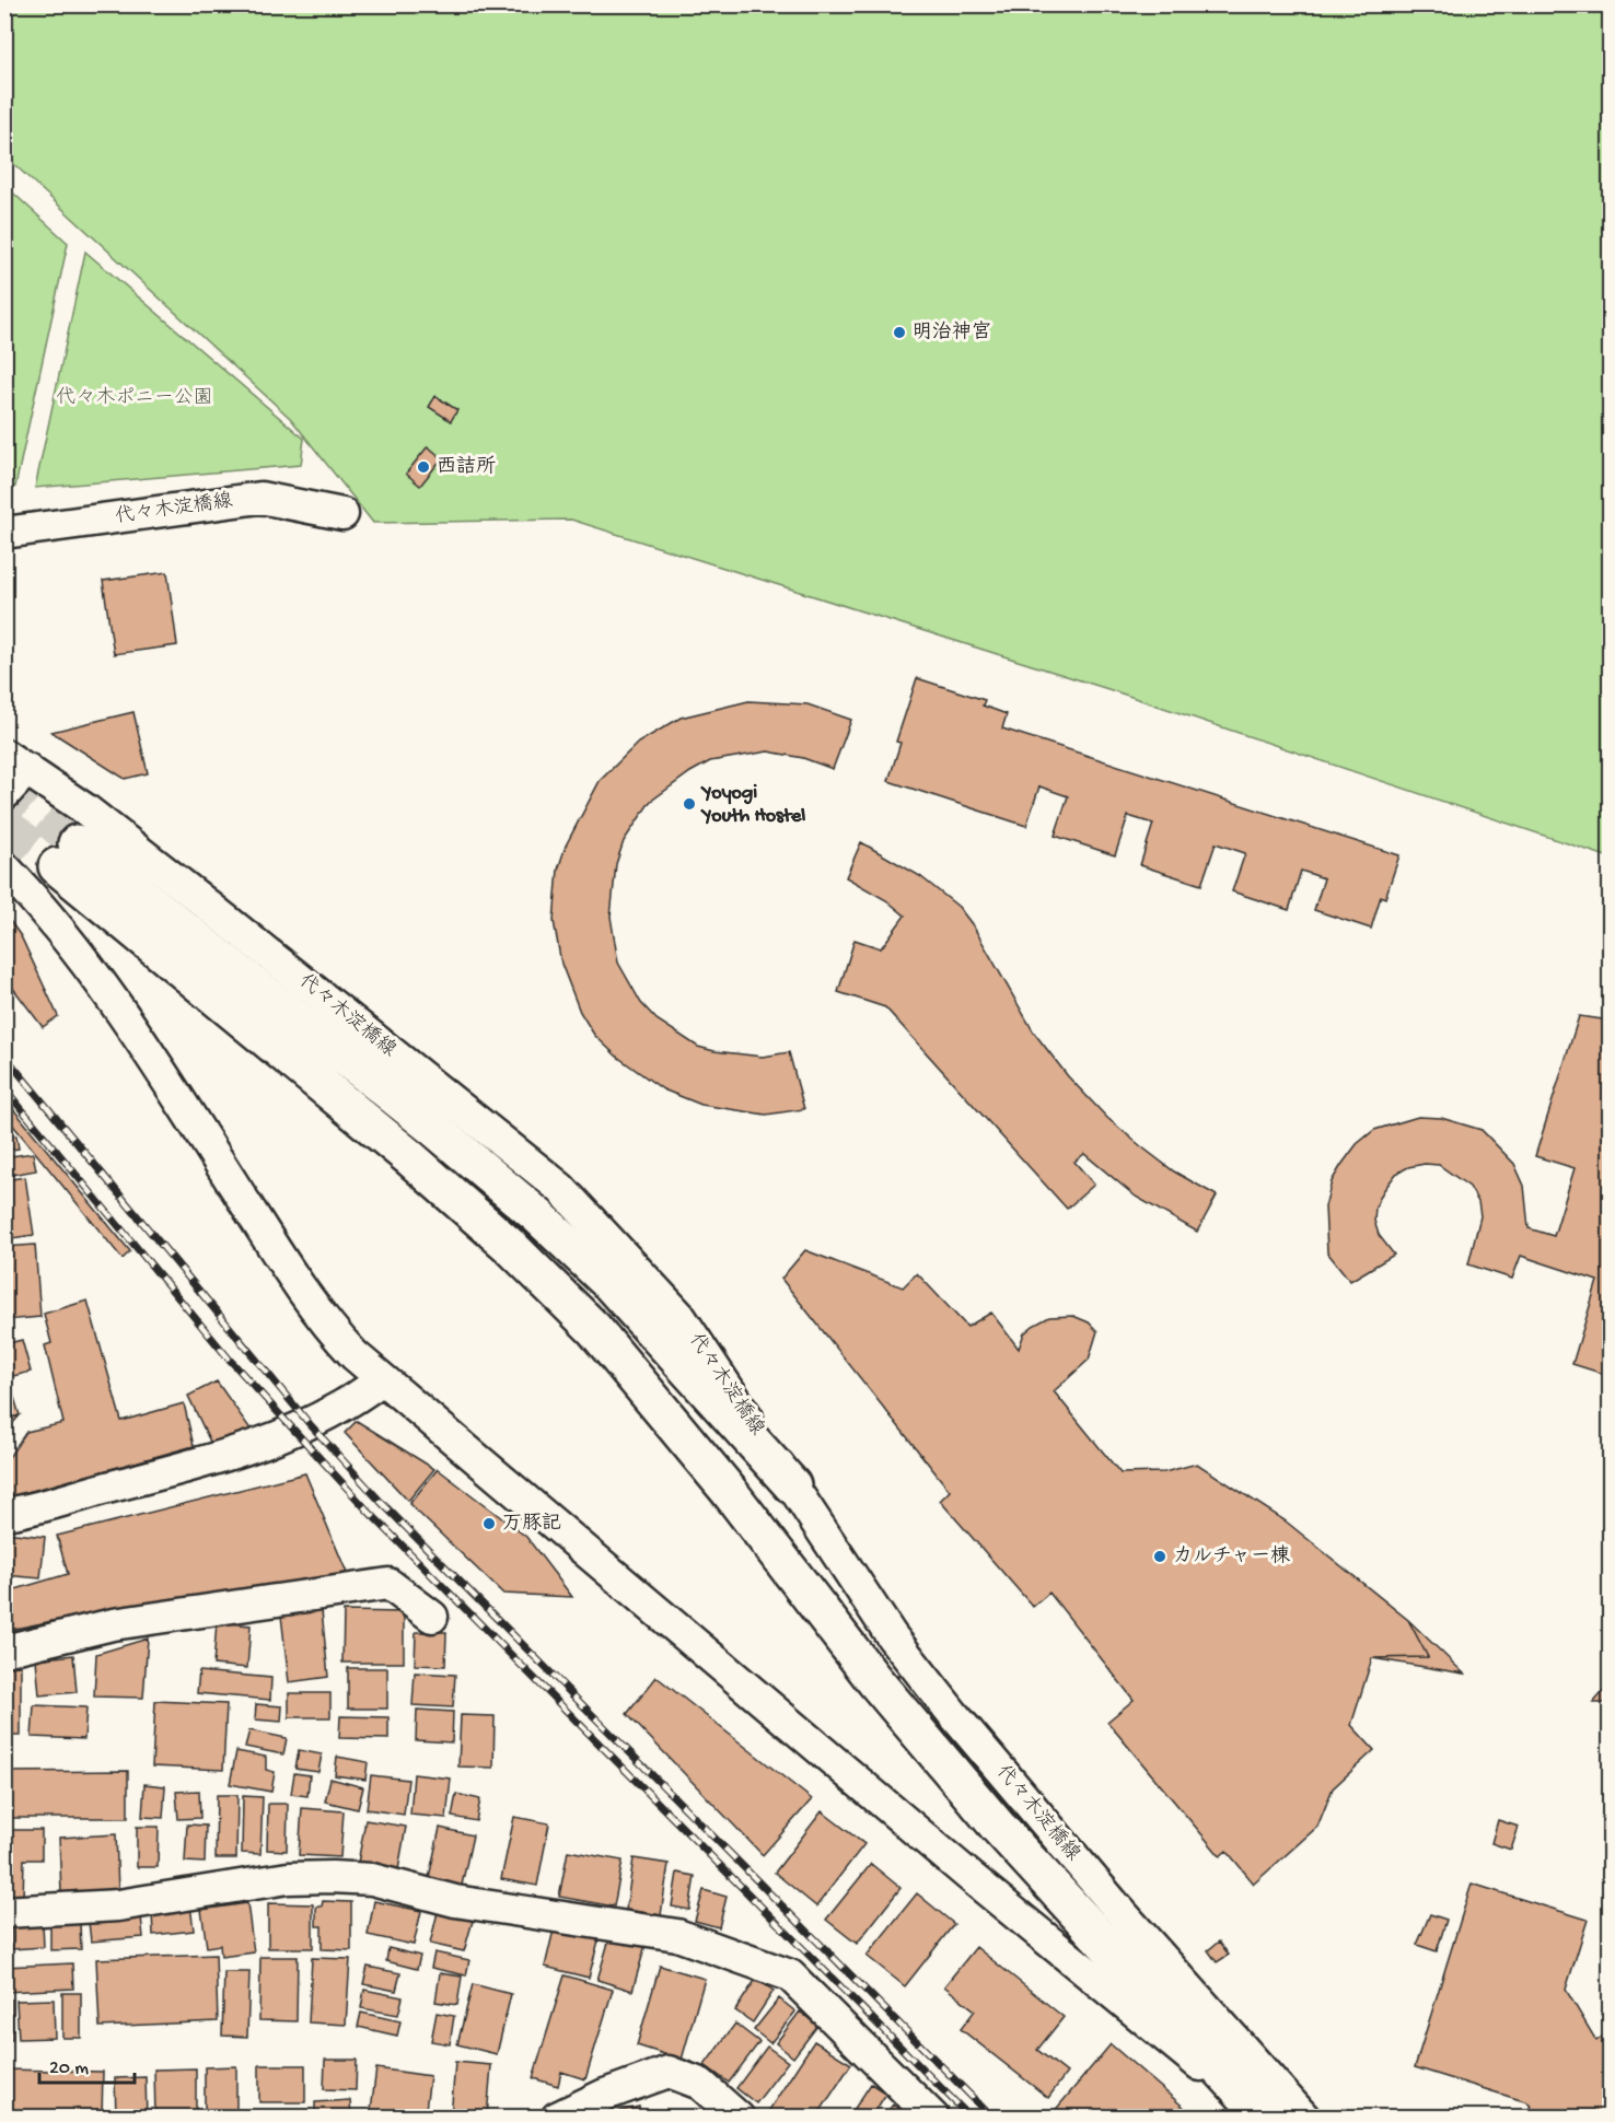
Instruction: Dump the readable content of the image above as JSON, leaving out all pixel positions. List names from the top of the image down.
{
  "streets": {
    "street": ["代々木淀橋線"]
  },
  "parks": ["代々木ポニー公園"],
  "places": [
    "明治神宮",
    "西詰所",
    "Yoyogi Youth Hostel",
    "万豚記",
    "カルチャー棟"
  ],
  "scale_bar": "20 m"
}
